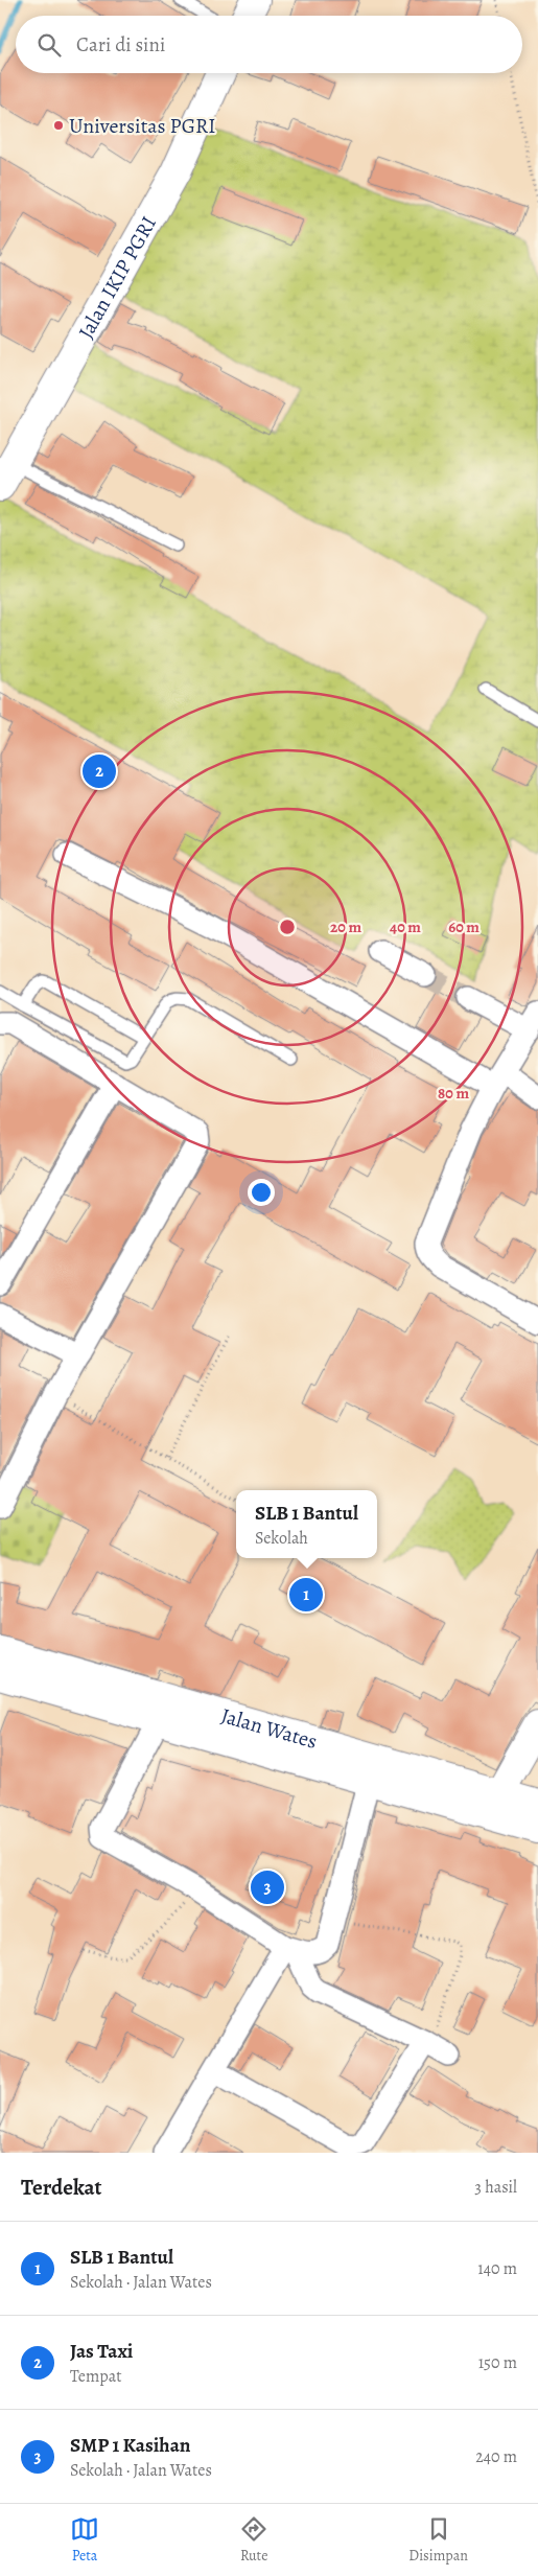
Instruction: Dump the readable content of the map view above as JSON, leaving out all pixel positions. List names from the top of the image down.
{
  "streets": {
    "main road": ["Jalan IKIP PGRI", "Jalan Wates"]
  },
  "places": ["Universitas PGRI"],
  "page": {
    "search": "Cari di sini",
    "pins": ["2", "1", "3"],
    "popup": ["SLB 1 Bantul", "Sekolah"],
    "heading": ["Terdekat", "3 hasil"],
    "list": [
      {
        "mark": "1",
        "name": "SLB 1 Bantul",
        "note": "Sekolah · Jalan Wates",
        "value": "140 m"
      },
      {
        "mark": "2",
        "name": "Jas Taxi",
        "note": "Tempat",
        "value": "150 m"
      },
      {
        "mark": "3",
        "name": "SMP 1 Kasihan",
        "note": "Sekolah · Jalan Wates",
        "value": "240 m"
      }
    ],
    "nav": ["Peta", "Rute", "Disimpan"]
  },
  "rings": [
    "20 m",
    "40 m",
    "60 m",
    "80 m"
  ]
}
